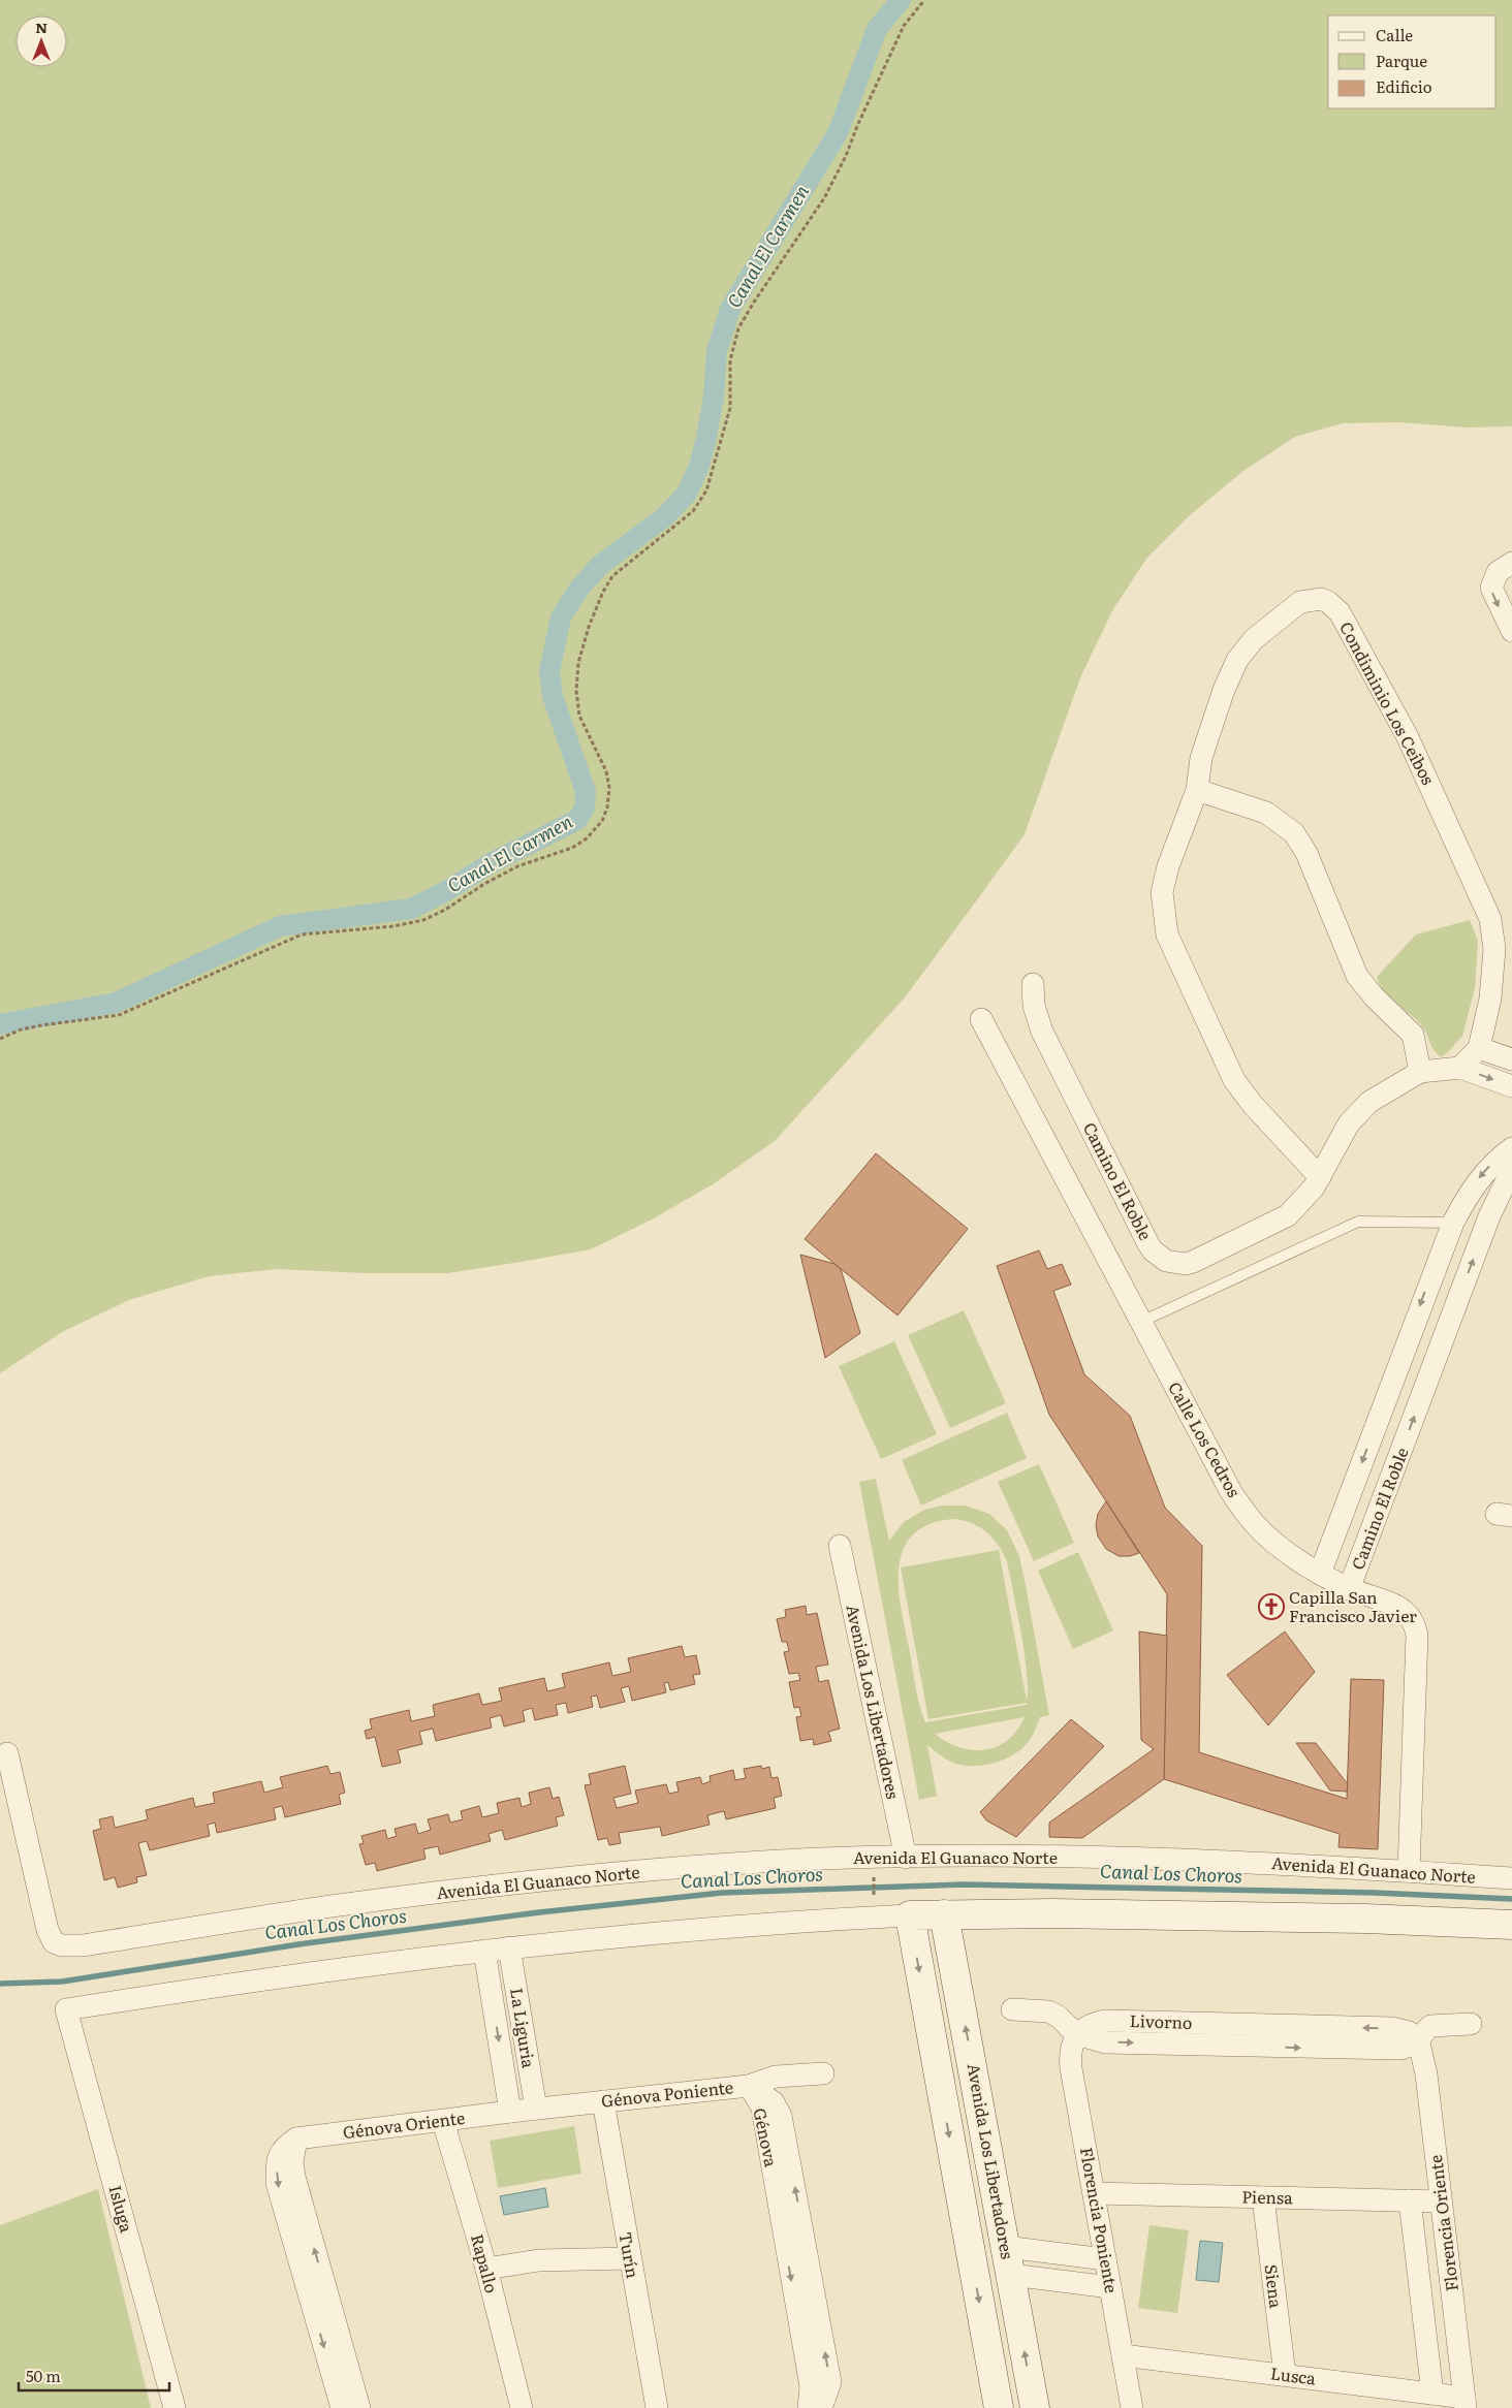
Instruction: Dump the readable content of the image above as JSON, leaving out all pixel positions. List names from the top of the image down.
{
  "streets": {
    "street": [
      "Condiminio Los Ceibos",
      "Camino El Roble",
      "Calle Los Cedros",
      "Avenida Los Libertadores",
      "Avenida El Guanaco Norte",
      "Livorno",
      "La Liguria",
      "Génova Poniente",
      "Génova Oriente",
      "Génova",
      "Piensa",
      "Isluga",
      "Florencia Poniente",
      "Florencia Oriente",
      "Turín",
      "Rapallo",
      "Siena",
      "Lusca"
    ]
  },
  "crossings": [
    ["Condiminio Los Ceibos", "Camino El Roble"],
    ["Camino El Roble", "Calle Los Cedros"],
    ["Calle Los Cedros", "Avenida El Guanaco Norte"],
    ["Avenida Los Libertadores", "Avenida El Guanaco Norte"],
    ["Livorno", "Florencia Poniente"],
    ["Livorno", "Florencia Oriente"],
    ["La Liguria", "Génova Poniente"],
    ["La Liguria", "Génova Oriente"],
    ["La Liguria", "Isluga"],
    ["Génova Poniente", "Génova Oriente"],
    ["Génova Poniente", "Génova"],
    ["Génova Poniente", "Turín"],
    ["Génova Oriente", "Rapallo"],
    ["Piensa", "Florencia Poniente"],
    ["Piensa", "Florencia Oriente"],
    ["Piensa", "Siena"],
    ["Florencia Poniente", "Lusca"],
    ["Florencia Oriente", "Lusca"],
    ["Siena", "Lusca"]
  ],
  "water": ["Canal El Carmen", "Canal Los Choros"],
  "places": {
    "church": ["Capilla San Francisco Javier"]
  },
  "legend": ["Calle", "Parque", "Edificio"],
  "scale_bar": "50 m",
  "north": "top"
}
